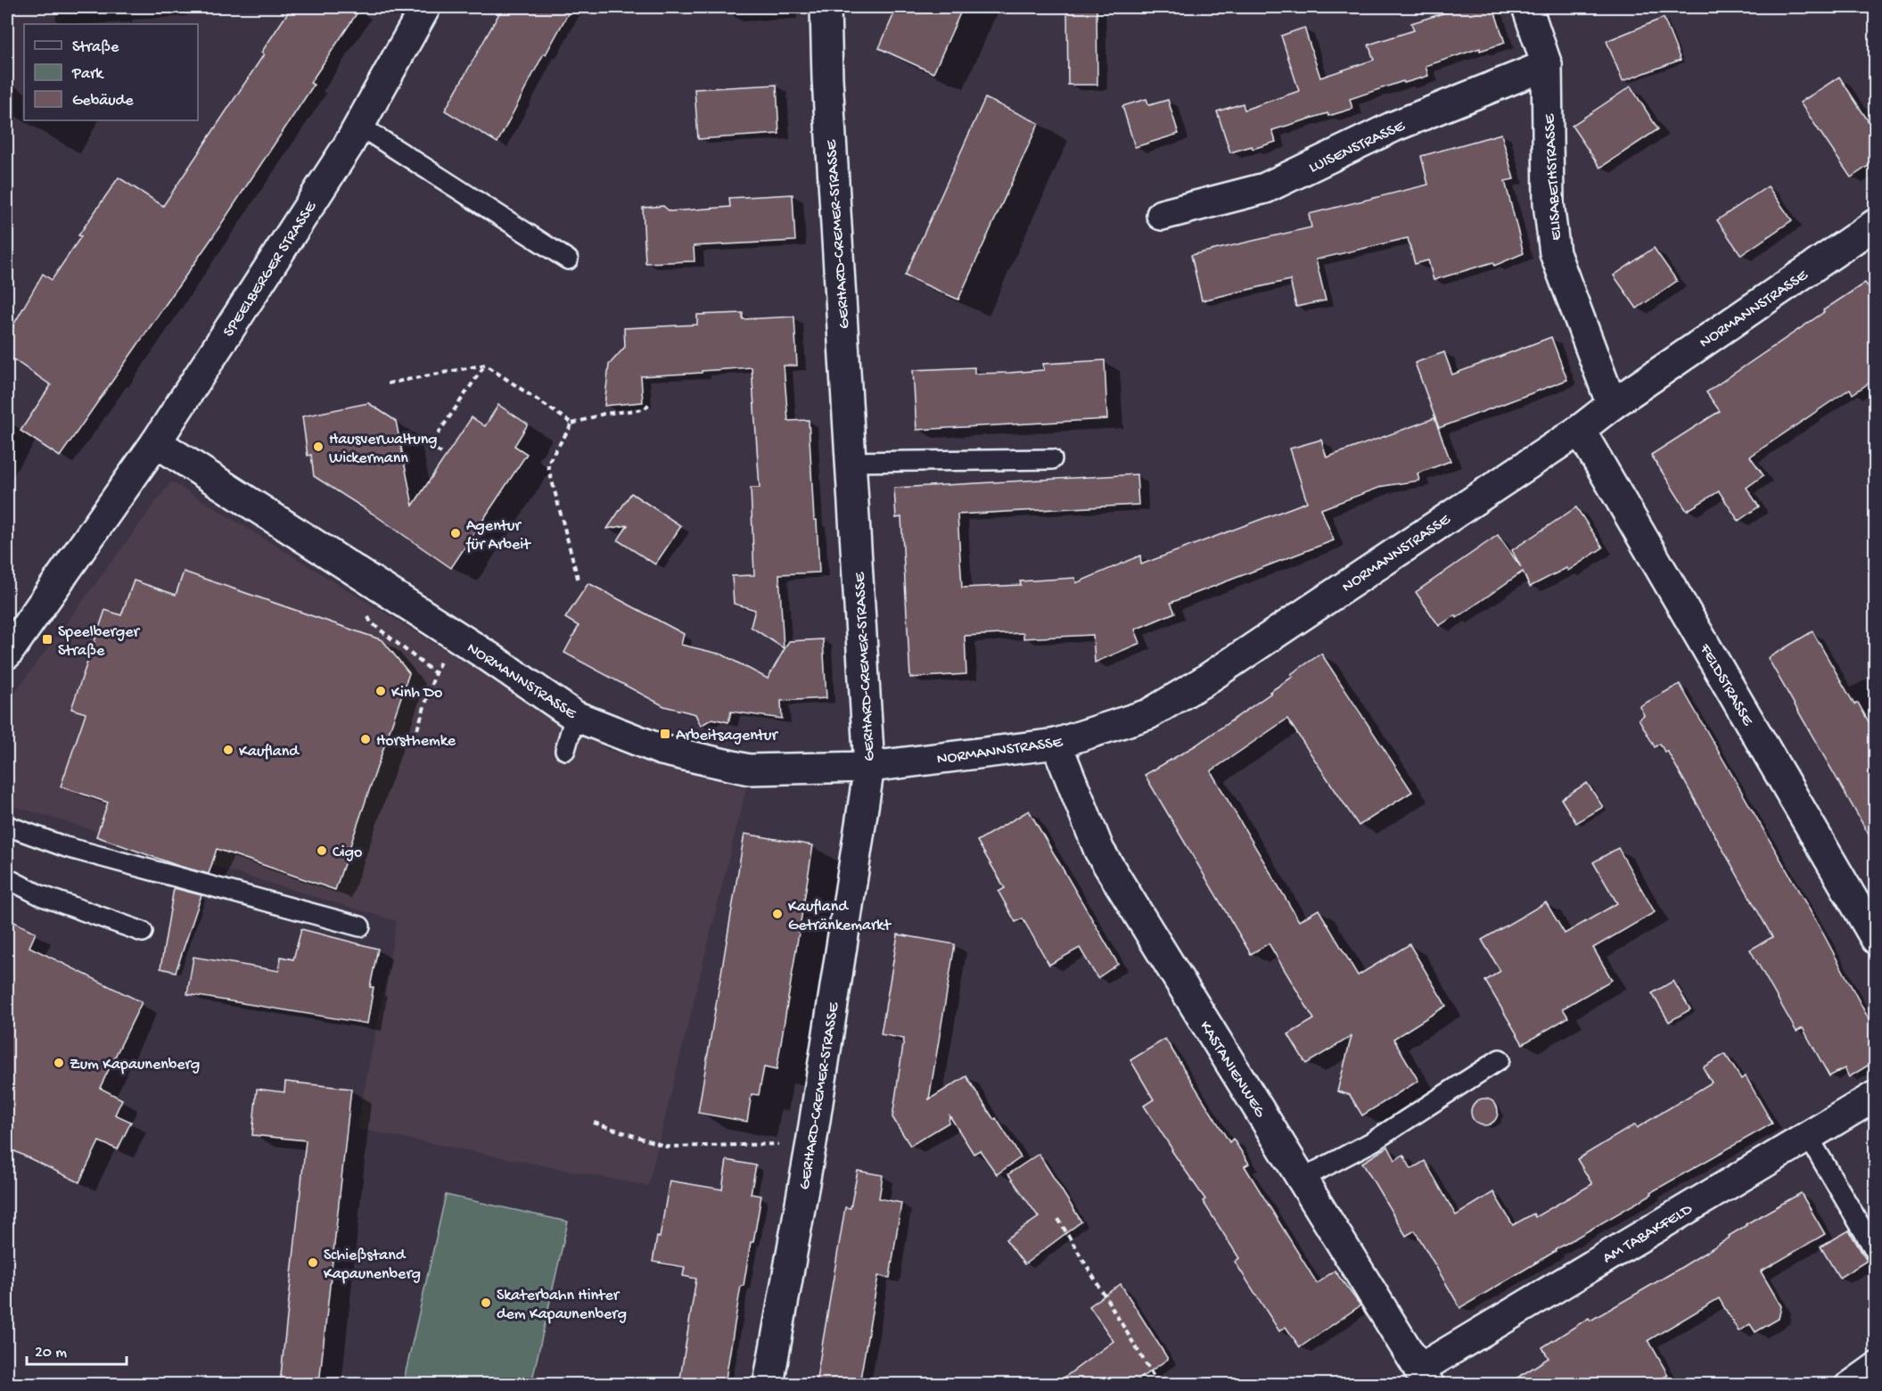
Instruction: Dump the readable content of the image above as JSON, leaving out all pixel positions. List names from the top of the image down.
{
  "streets": {
    "street": [
      "LUISENSTRASSE",
      "ELISABETHSTRASSE",
      "GERHARD-CREMER-STRASSE",
      "SPEELBERGER STRASSE",
      "NORMANNSTRASSE",
      "FELDSTRASSE",
      "KASTANIENWEG",
      "AM TABAKFELD"
    ]
  },
  "crossings": [
    ["LUISENSTRASSE", "ELISABETHSTRASSE"],
    ["ELISABETHSTRASSE", "NORMANNSTRASSE"],
    ["GERHARD-CREMER-STRASSE", "NORMANNSTRASSE"],
    ["SPEELBERGER STRASSE", "NORMANNSTRASSE"],
    ["NORMANNSTRASSE", "FELDSTRASSE"],
    ["NORMANNSTRASSE", "KASTANIENWEG"],
    ["KASTANIENWEG", "AM TABAKFELD"]
  ],
  "places": {
    "other": [
      "Hausverwaltung Wickermann",
      "Agentur für Arbeit",
      "Kinh Do",
      "Horsthemke",
      "Kaufland",
      "Cigo",
      "Kaufland Getränkemarkt",
      "Zum Kapaunenberg",
      "Schießstand Kapaunenberg",
      "Skaterbahn Hinter dem Kapaunenberg"
    ],
    "transit": ["Speelberger Straße", "Arbeitsagentur"]
  },
  "legend": ["Straße", "Park", "Gebäude"],
  "scale_bar": "20 m"
}
